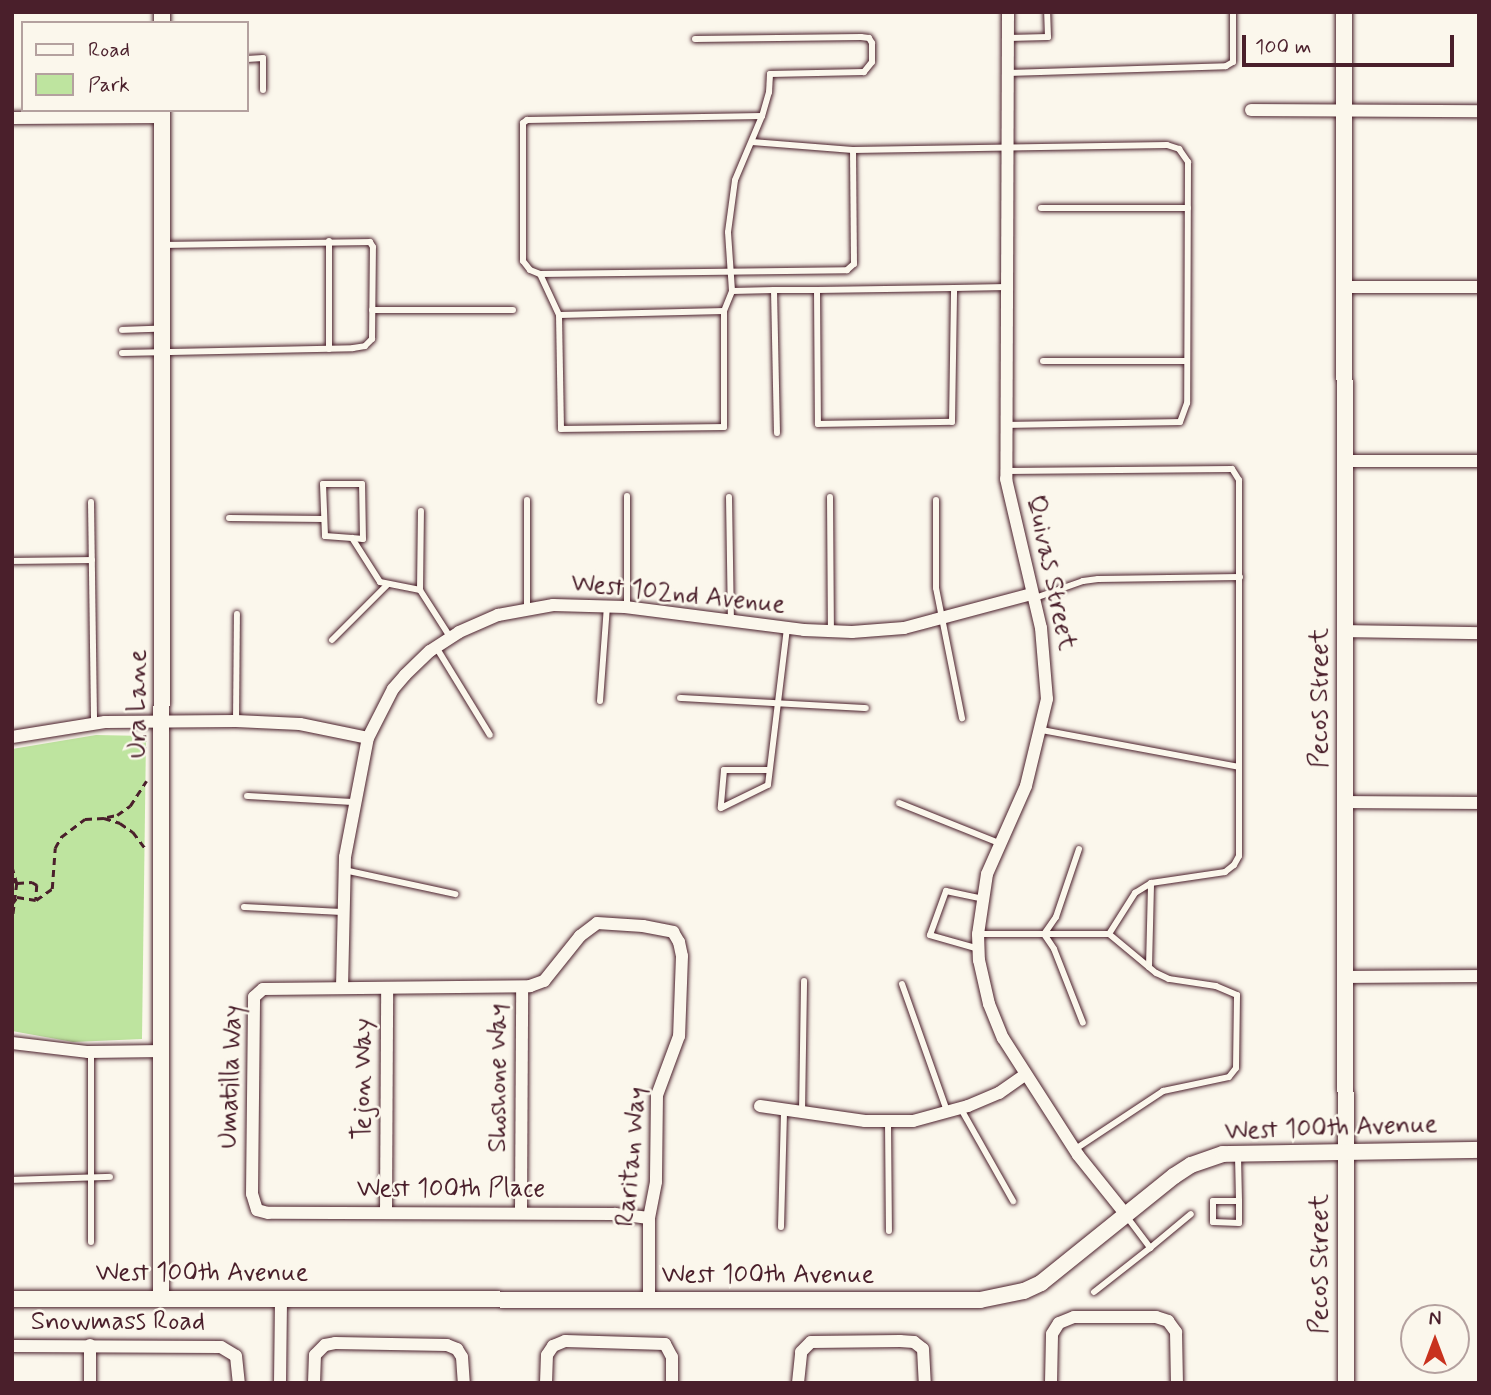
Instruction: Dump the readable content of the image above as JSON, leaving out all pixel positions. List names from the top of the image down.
{
  "streets": {
    "street": [
      "Quivas Street",
      "West 102nd Avenue",
      "Pecos Street",
      "Ura Lane",
      "Umatilla Way",
      "Shoshone Way",
      "Tejon Way",
      "West 100th Avenue",
      "Raritan Way",
      "West 100th Place",
      "Snowmass Road"
    ]
  },
  "crossings": [
    ["Quivas Street", "West 102nd Avenue"],
    ["Quivas Street", "West 100th Avenue"],
    ["West 102nd Avenue", "Umatilla Way"],
    ["Pecos Street", "West 100th Avenue"],
    ["Ura Lane", "West 100th Avenue"],
    ["Umatilla Way", "Shoshone Way"],
    ["Umatilla Way", "Tejon Way"],
    ["Umatilla Way", "Raritan Way"],
    ["Umatilla Way", "West 100th Place"],
    ["Shoshone Way", "Raritan Way"],
    ["Shoshone Way", "West 100th Place"],
    ["Tejon Way", "West 100th Place"],
    ["West 100th Avenue", "Raritan Way"],
    ["Raritan Way", "West 100th Place"]
  ],
  "legend": ["Road", "Park"],
  "scale_bar": "100 m",
  "north": "top"
}
